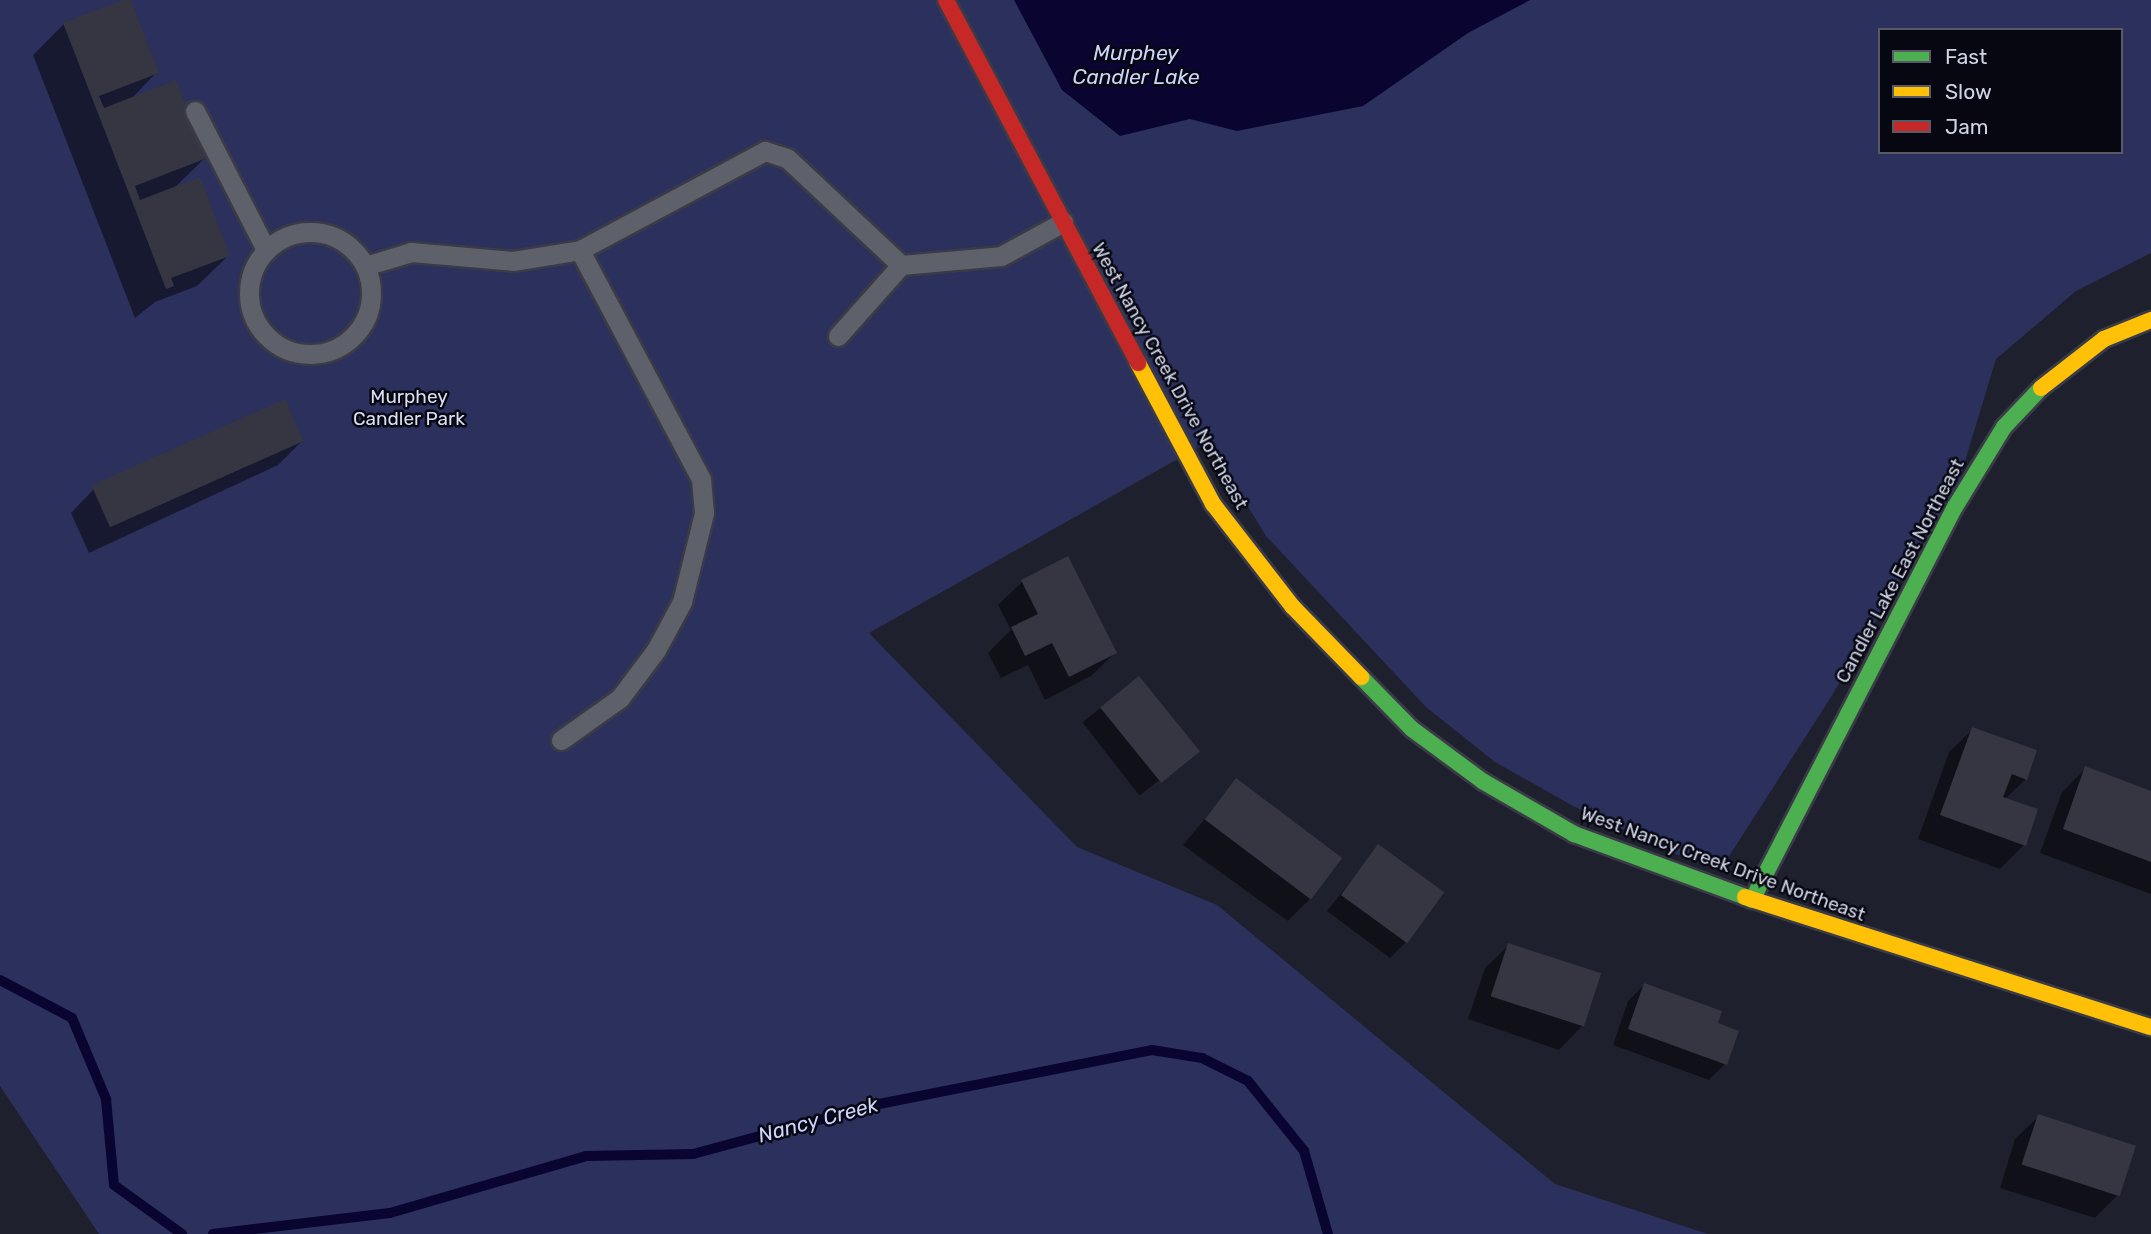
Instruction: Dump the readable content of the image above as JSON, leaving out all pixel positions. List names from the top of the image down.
{
  "streets": {
    "street": ["West Nancy Creek Drive Northeast", "Candler Lake East Northeast"]
  },
  "crossings": [
    ["West Nancy Creek Drive Northeast", "Candler Lake East Northeast"]
  ],
  "water": ["Murphey Candler Lake", "Nancy Creek"],
  "parks": ["Murphey Candler Park"],
  "legend": ["Fast", "Slow", "Jam"]
}
